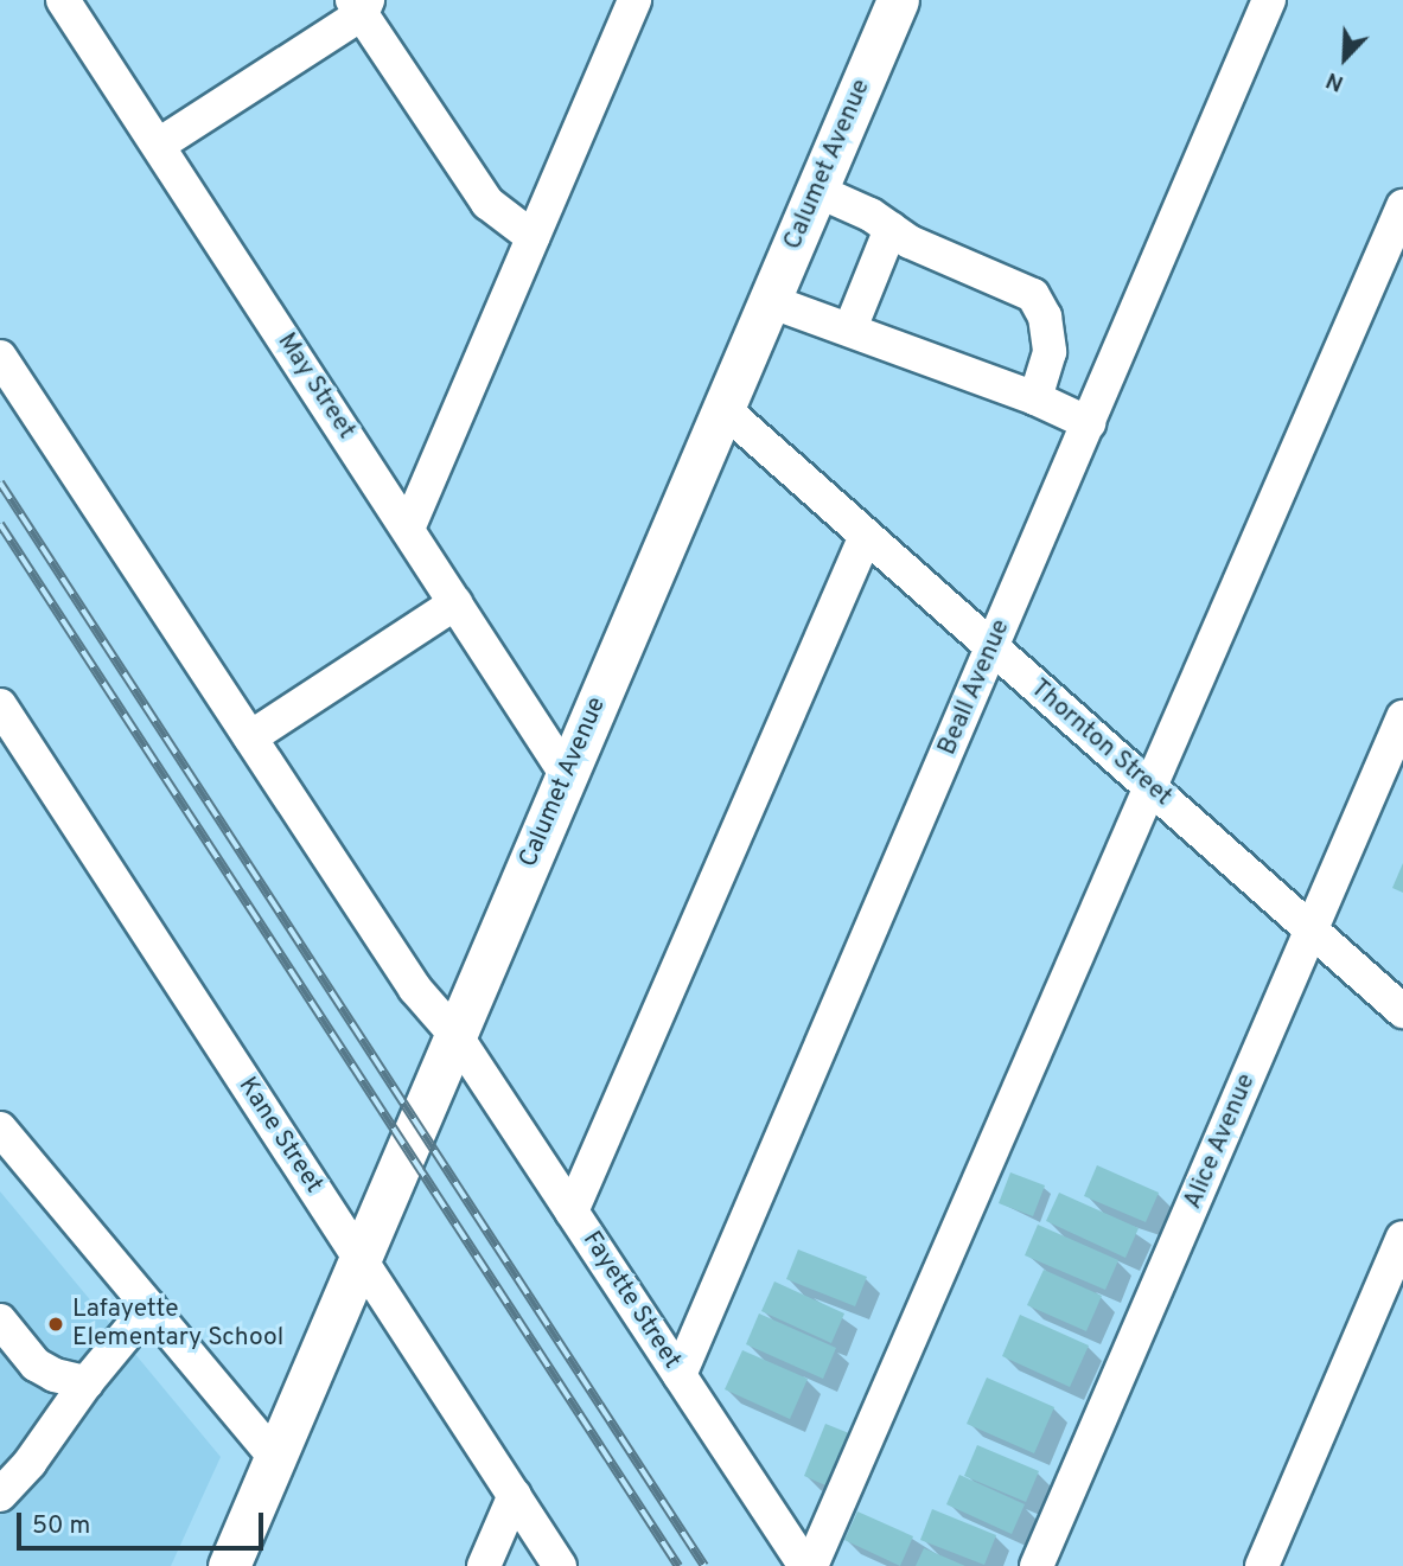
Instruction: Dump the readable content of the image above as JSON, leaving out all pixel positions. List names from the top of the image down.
{
  "streets": {
    "main road": ["Calumet Avenue"],
    "street": [
      "May Street",
      "Beall Avenue",
      "Thornton Street",
      "Kane Street",
      "Alice Avenue",
      "Fayette Street"
    ]
  },
  "crossings": [
    ["Calumet Avenue", "May Street"],
    ["Calumet Avenue", "Thornton Street"],
    ["Calumet Avenue", "Kane Street"],
    ["Calumet Avenue", "Fayette Street"],
    ["Beall Avenue", "Thornton Street"],
    ["Beall Avenue", "Fayette Street"],
    ["Thornton Street", "Alice Avenue"]
  ],
  "places": ["Lafayette Elementary School"],
  "scale_bar": "50 m",
  "north": "bottom left"
}
